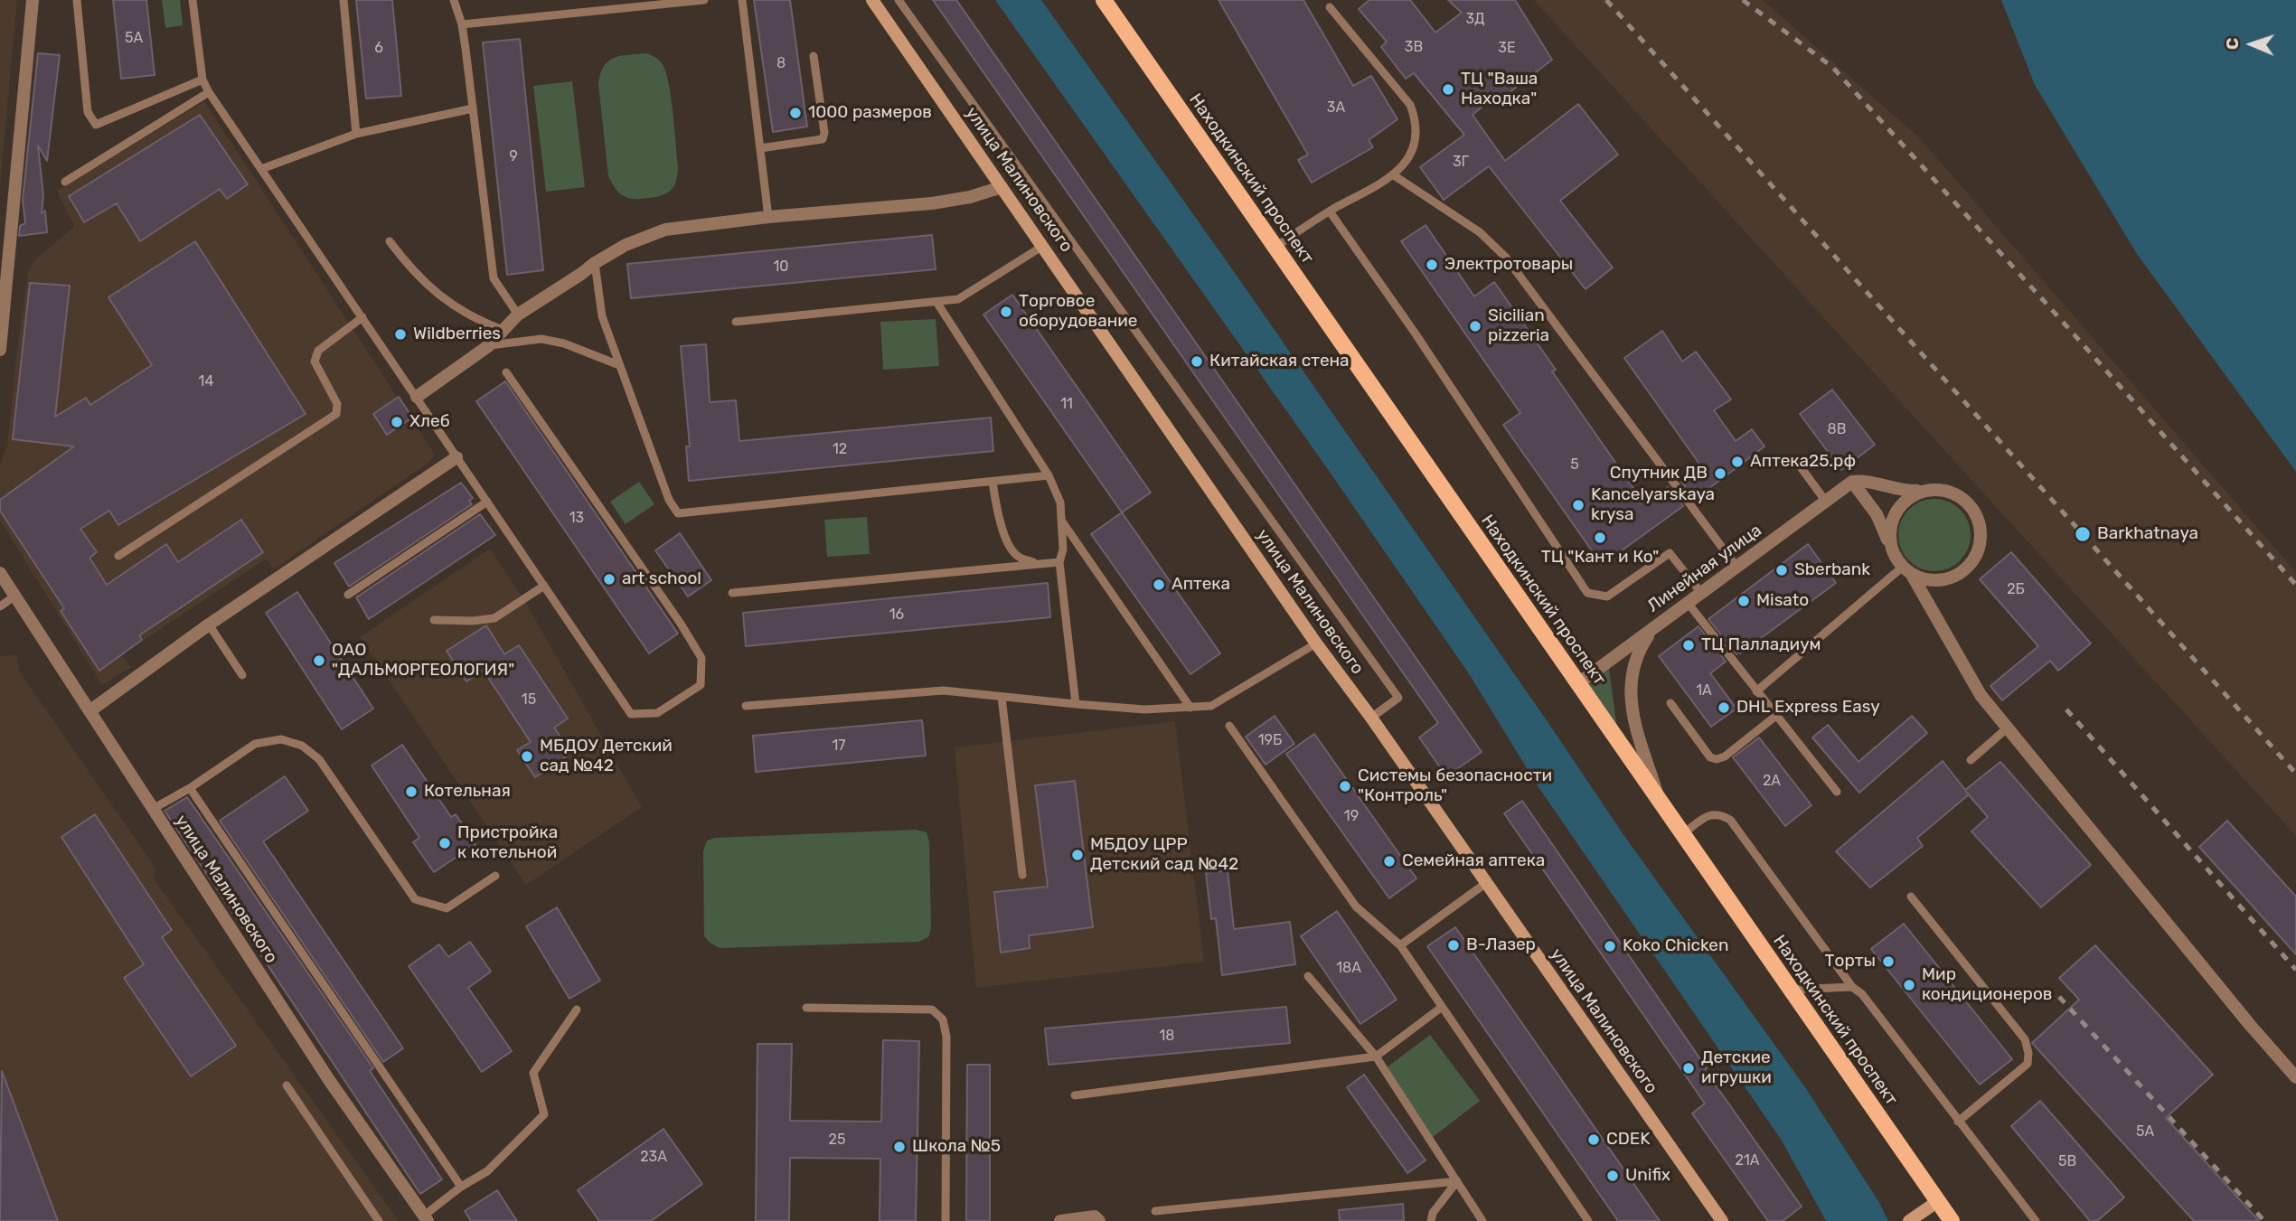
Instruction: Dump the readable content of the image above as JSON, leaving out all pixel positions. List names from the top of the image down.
{
  "streets": {
    "main road": ["Находкинский проспект", "улица Малиновского"],
    "street": ["Линейная улица"]
  },
  "crossings": [
    ["Находкинский проспект", "Линейная улица"]
  ],
  "places": [
    "ТЦ \"Ваша Находка\"",
    "1000 размеров",
    "Электротовары",
    "Торговое оборудование",
    "Sicilian pizzeria",
    "Wildberries",
    "Китайская стена",
    "Хлеб",
    "Аптека25.рф",
    "Спутник ДВ",
    "Kancelyarskaya krysa",
    "Barkhatnaya",
    "ТЦ \"Кант и Ко\"",
    "Sberbank",
    "art school",
    "Аптека",
    "Misato",
    "ТЦ Палладиум",
    "ОАО \"ДАЛЬМОРГЕОЛОГИЯ\"",
    "DHL Express Easy",
    "МБДОУ Детский сад №42",
    "Системы безопасности \"Контроль\"",
    "Котельная",
    "Пристройка к котельной",
    "МБДОУ ЦРР Детский сад №42",
    "Семейная аптека",
    "В-Лазер",
    "Koko Chicken",
    "Торты",
    "Мир кондиционеров",
    "Детские игрушки",
    "CDEK",
    "Школа №5",
    "Unifix"
  ],
  "house_numbers": [
    "3Д",
    "5А",
    "3В",
    "6",
    "3Е",
    "8",
    "3А",
    "9",
    "3Г",
    "10",
    "14",
    "11",
    "8В",
    "12",
    "5",
    "13",
    "2Б",
    "16",
    "1А",
    "15",
    "19Б",
    "17",
    "2А",
    "19",
    "18А",
    "18",
    "5А",
    "25",
    "23А",
    "21А",
    "5В"
  ],
  "north": "left"
}
